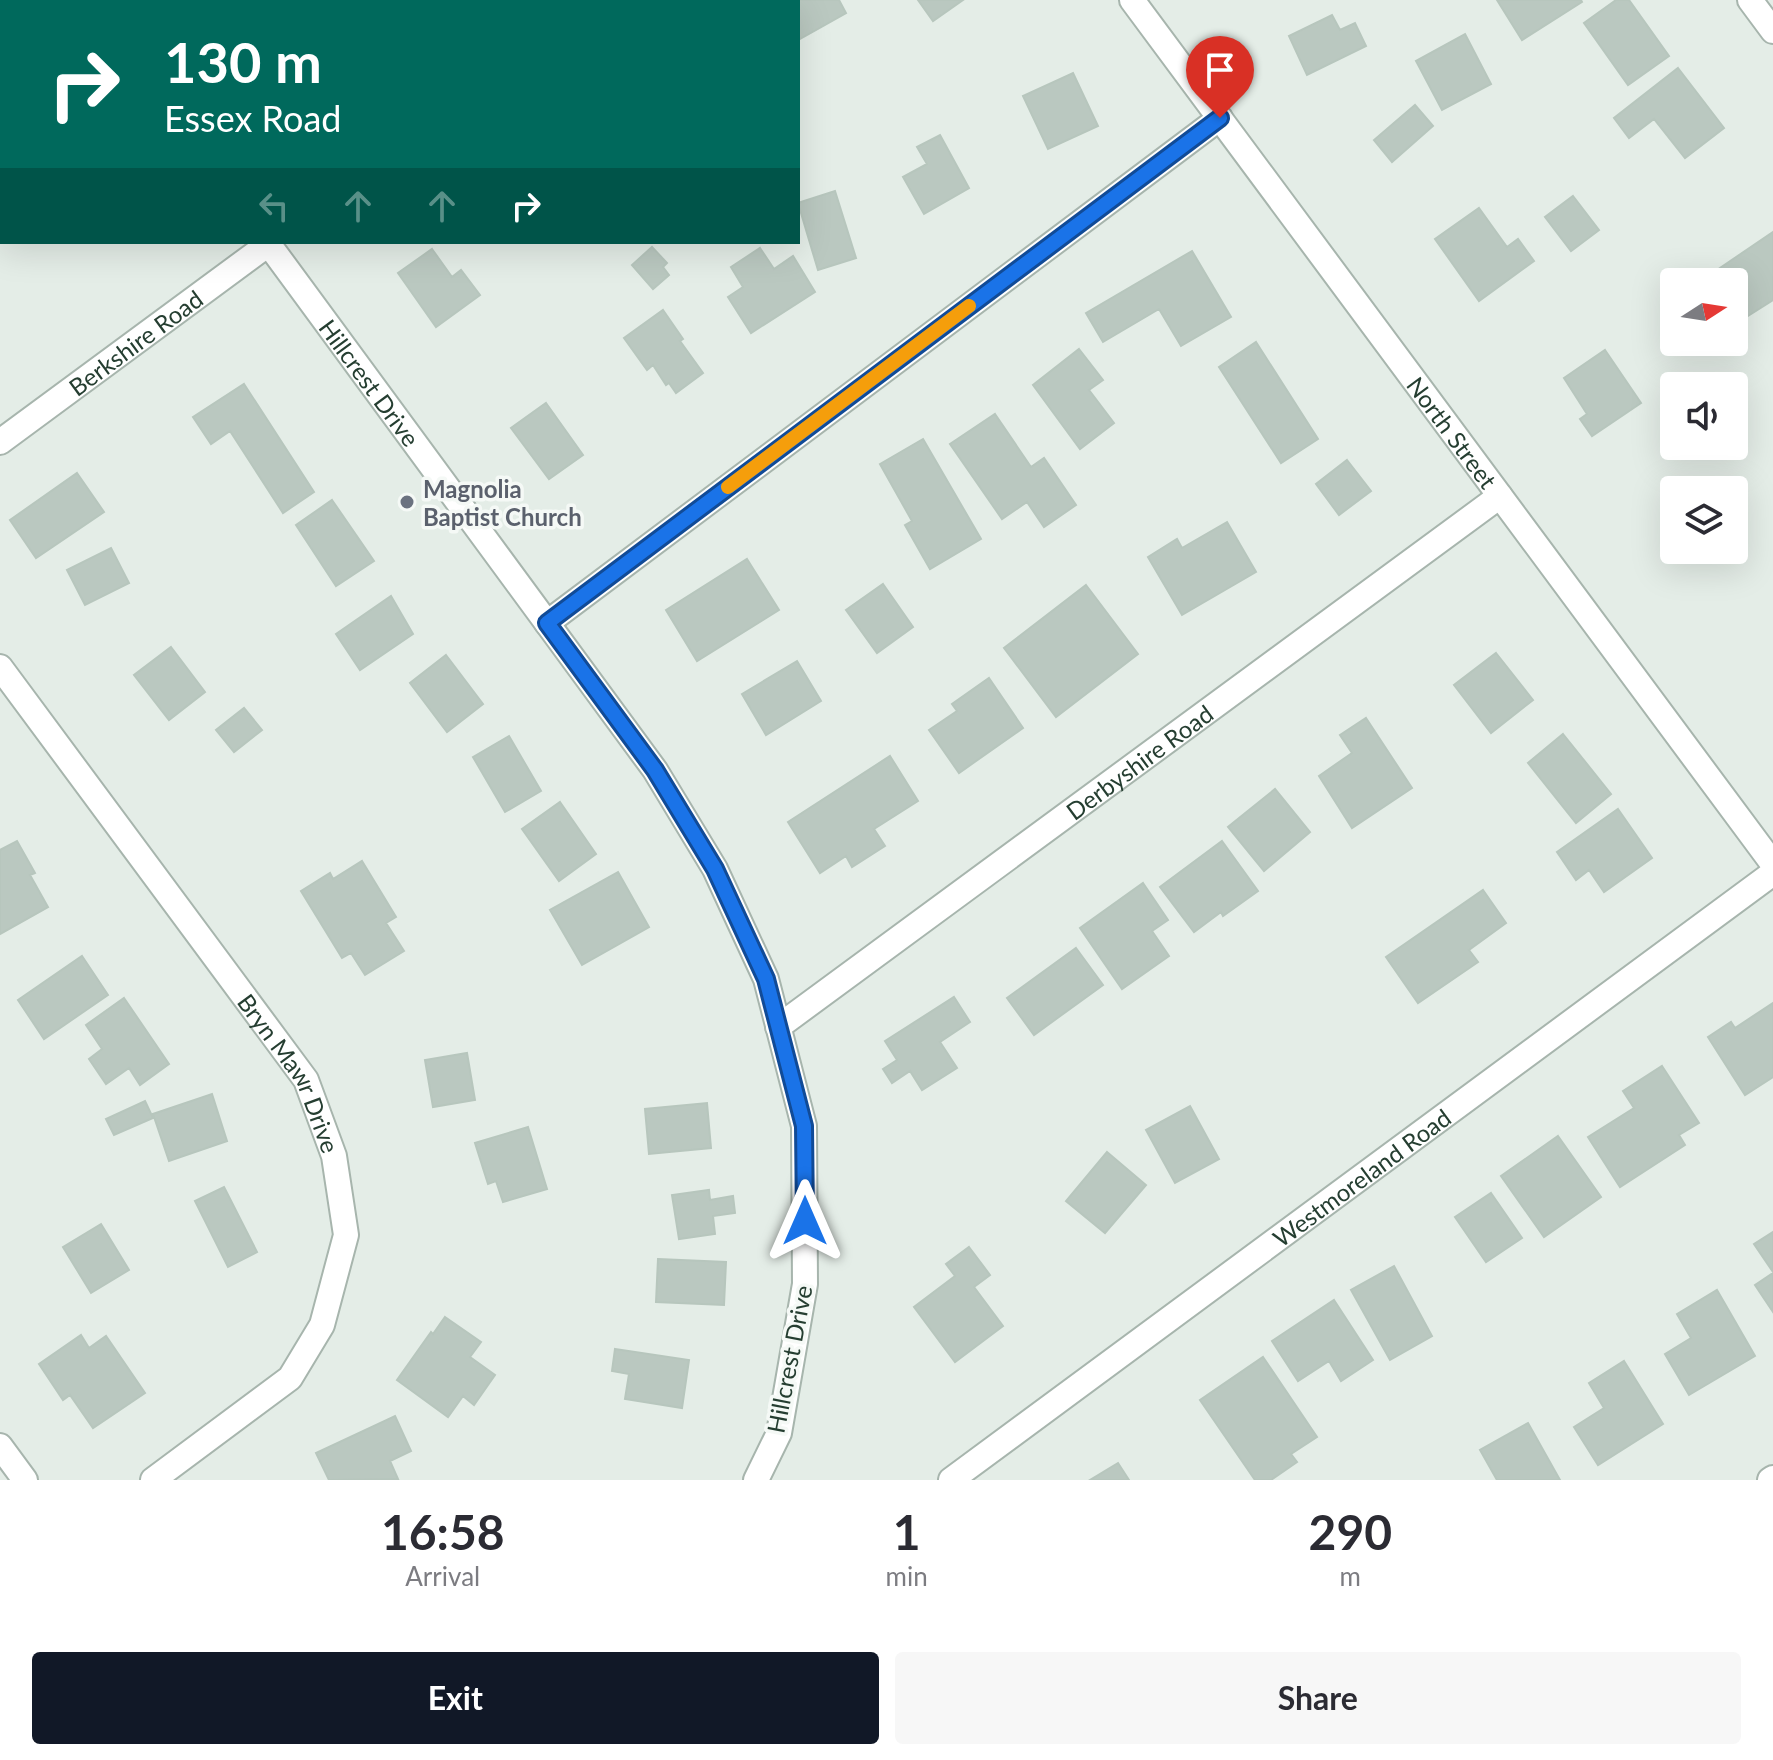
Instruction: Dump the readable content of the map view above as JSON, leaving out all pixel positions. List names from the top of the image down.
{
  "streets": {
    "street": [
      "Berkshire Road",
      "Hillcrest Drive",
      "North Street",
      "Derbyshire Road",
      "Bryn Mawr Drive",
      "Westmoreland Road"
    ]
  },
  "crossings": [
    ["Hillcrest Drive", "Derbyshire Road"],
    ["North Street", "Derbyshire Road"]
  ],
  "places": ["Magnolia Baptist Church"],
  "north": "right",
  "page": {
    "turn": ["130 m", "Essex Road"],
    "eta": [
      "16:58",
      "Arrival",
      "1",
      "min",
      "290",
      "m"
    ],
    "buttons": ["Exit", "Share"]
  }
}
